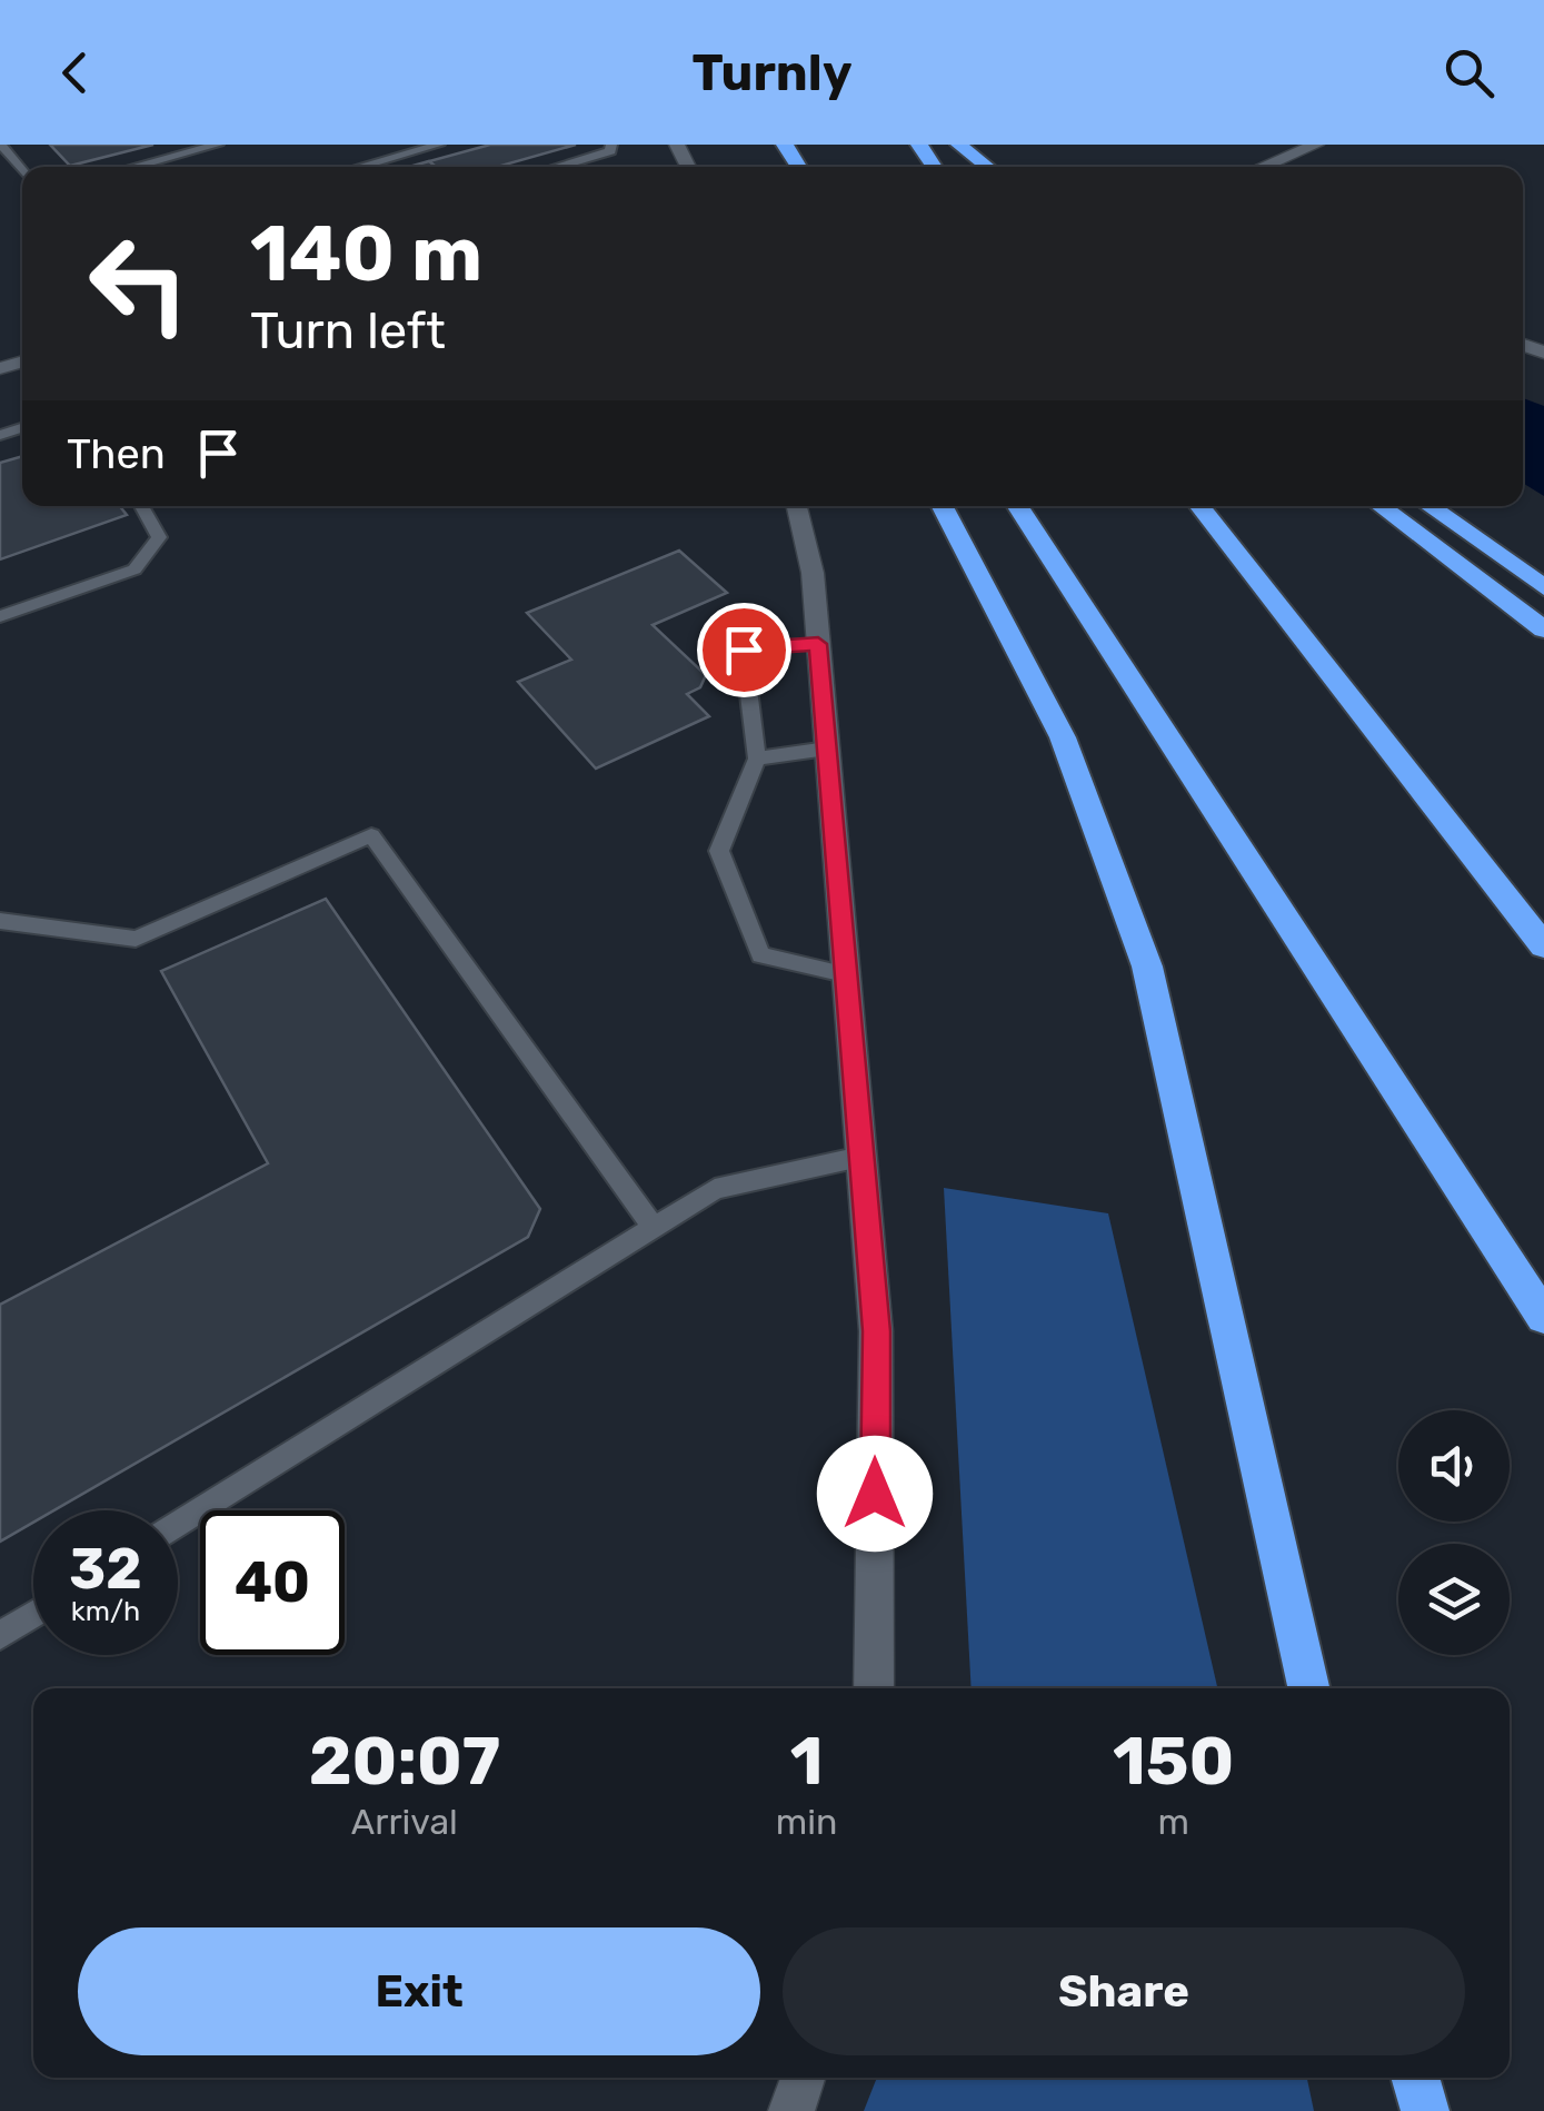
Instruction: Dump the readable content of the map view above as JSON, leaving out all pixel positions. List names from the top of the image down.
{
  "page": {
    "header": "Turnly",
    "turn": ["140 m", "Turn left"],
    "then": "Then",
    "speed": "32 km/h",
    "limit": "40",
    "eta": [
      "20:07",
      "Arrival",
      "1",
      "min",
      "150",
      "m"
    ],
    "buttons": ["Exit", "Share"]
  }
}
